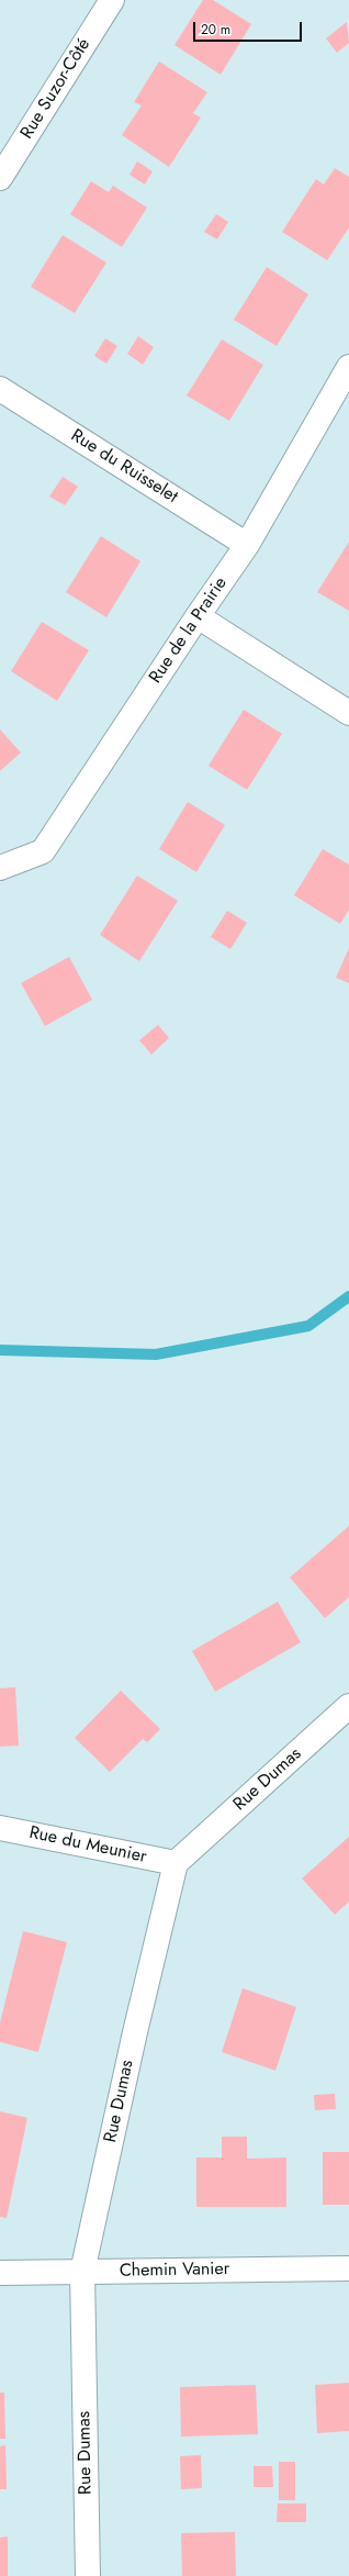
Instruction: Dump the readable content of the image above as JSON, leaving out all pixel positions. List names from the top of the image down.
{
  "streets": {
    "street": [
      "Rue Suzor-Côté",
      "Rue du Ruisselet",
      "Rue de la Prairie",
      "Rue Dumas",
      "Rue du Meunier",
      "Chemin Vanier"
    ]
  },
  "crossings": [
    ["Rue du Ruisselet", "Rue de la Prairie"],
    ["Rue Dumas", "Rue du Meunier"],
    ["Rue Dumas", "Chemin Vanier"]
  ],
  "scale_bar": "20 m"
}
